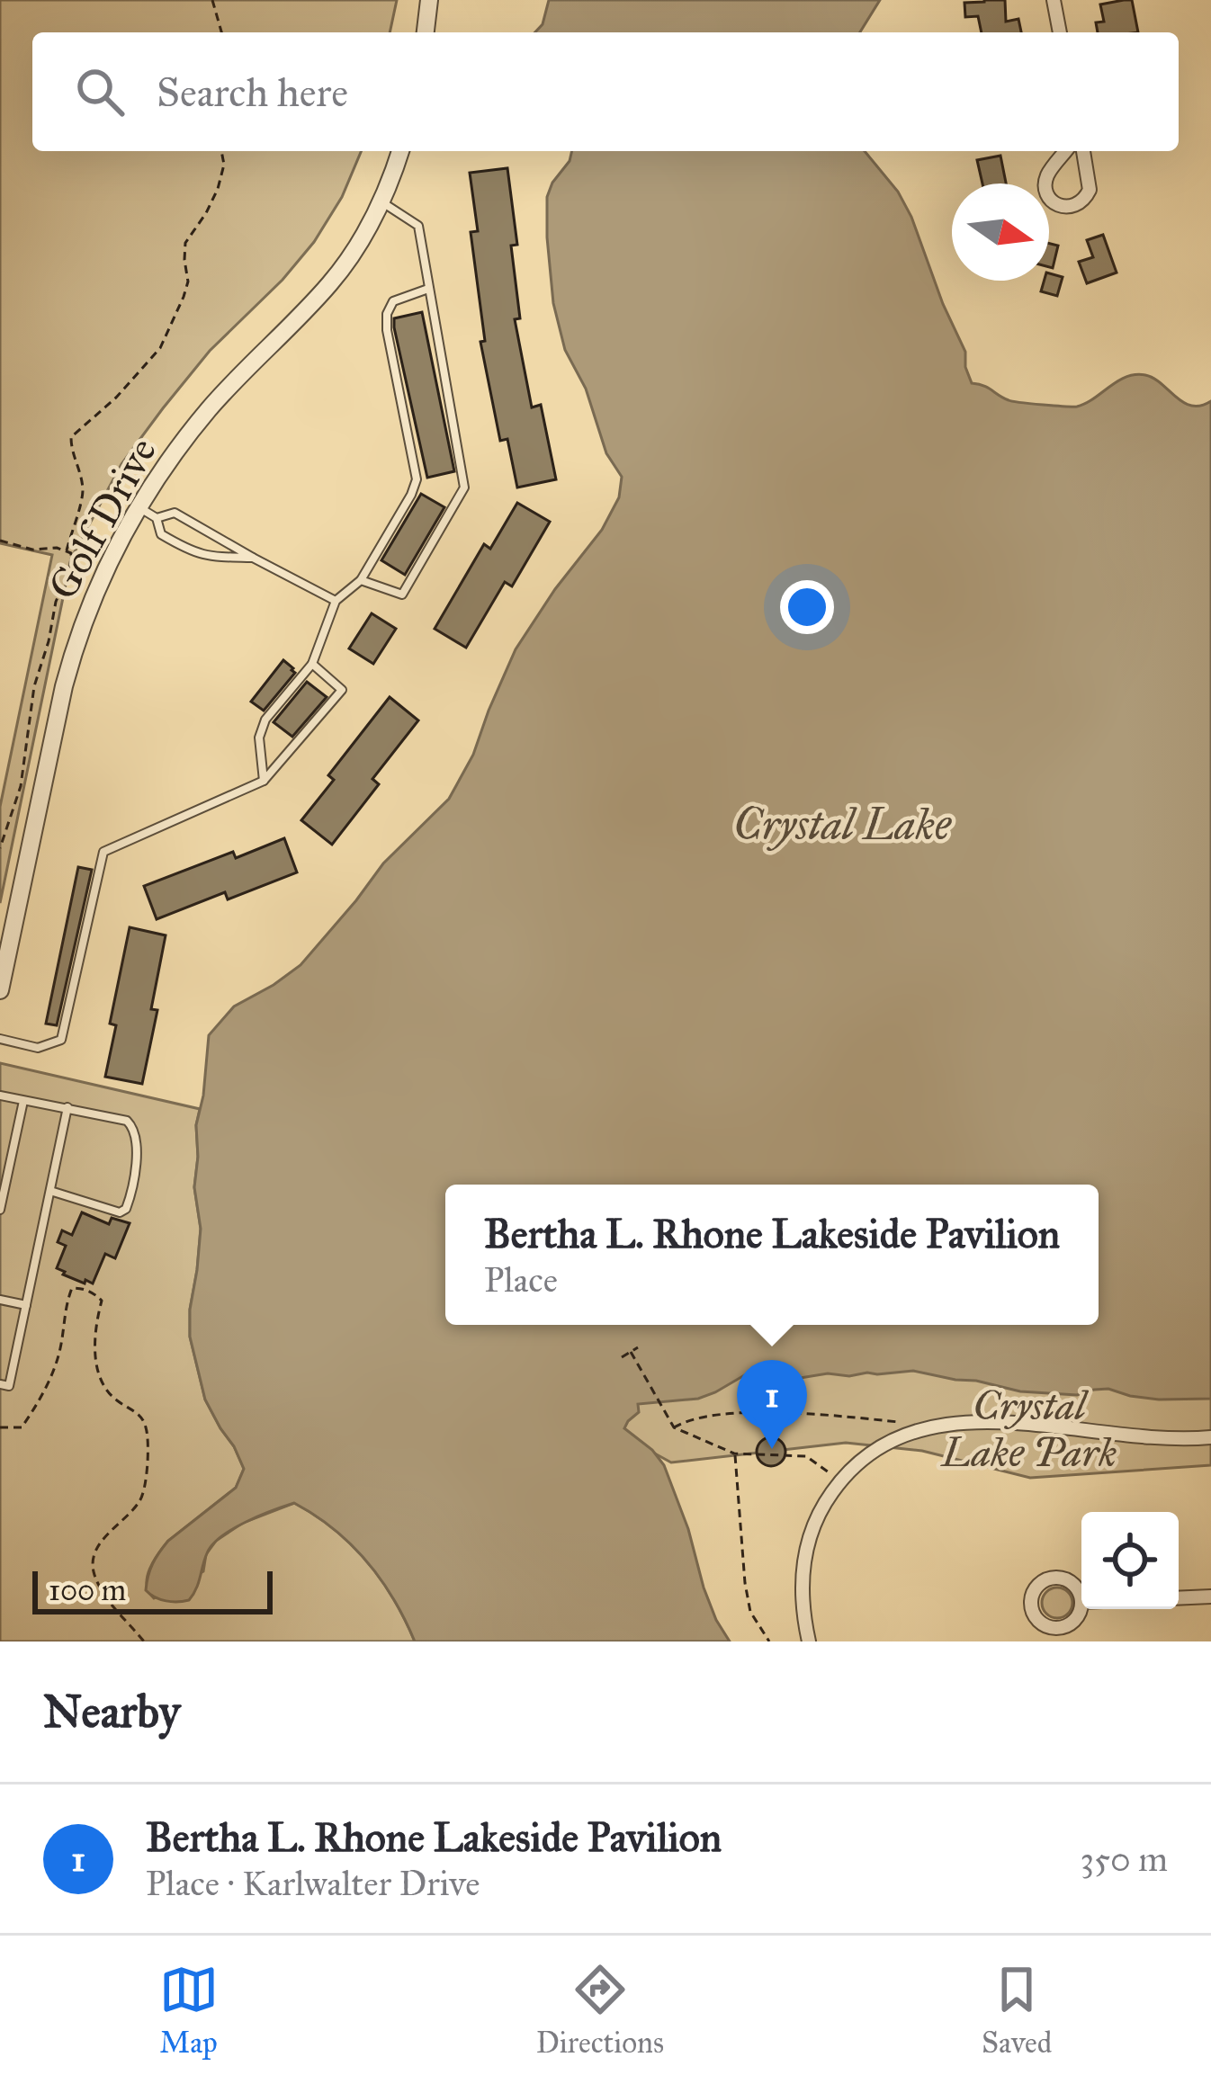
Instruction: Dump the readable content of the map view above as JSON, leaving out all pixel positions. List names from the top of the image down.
{
  "streets": {
    "street": ["Golf Drive"]
  },
  "water": ["Crystal Lake"],
  "parks": ["Crystal Lake Park"],
  "scale_bar": "100 m",
  "north": "right",
  "page": {
    "search": "Search here",
    "popup": ["Bertha L. Rhone Lakeside Pavilion", "Place"],
    "pins": "1",
    "scale": "100 m",
    "heading": "Nearby",
    "list": [
      {
        "mark": "1",
        "name": "Bertha L. Rhone Lakeside Pavilion",
        "note": "Place · Karlwalter Drive",
        "value": "350 m"
      }
    ],
    "nav": ["Map", "Directions", "Saved"]
  }
}
